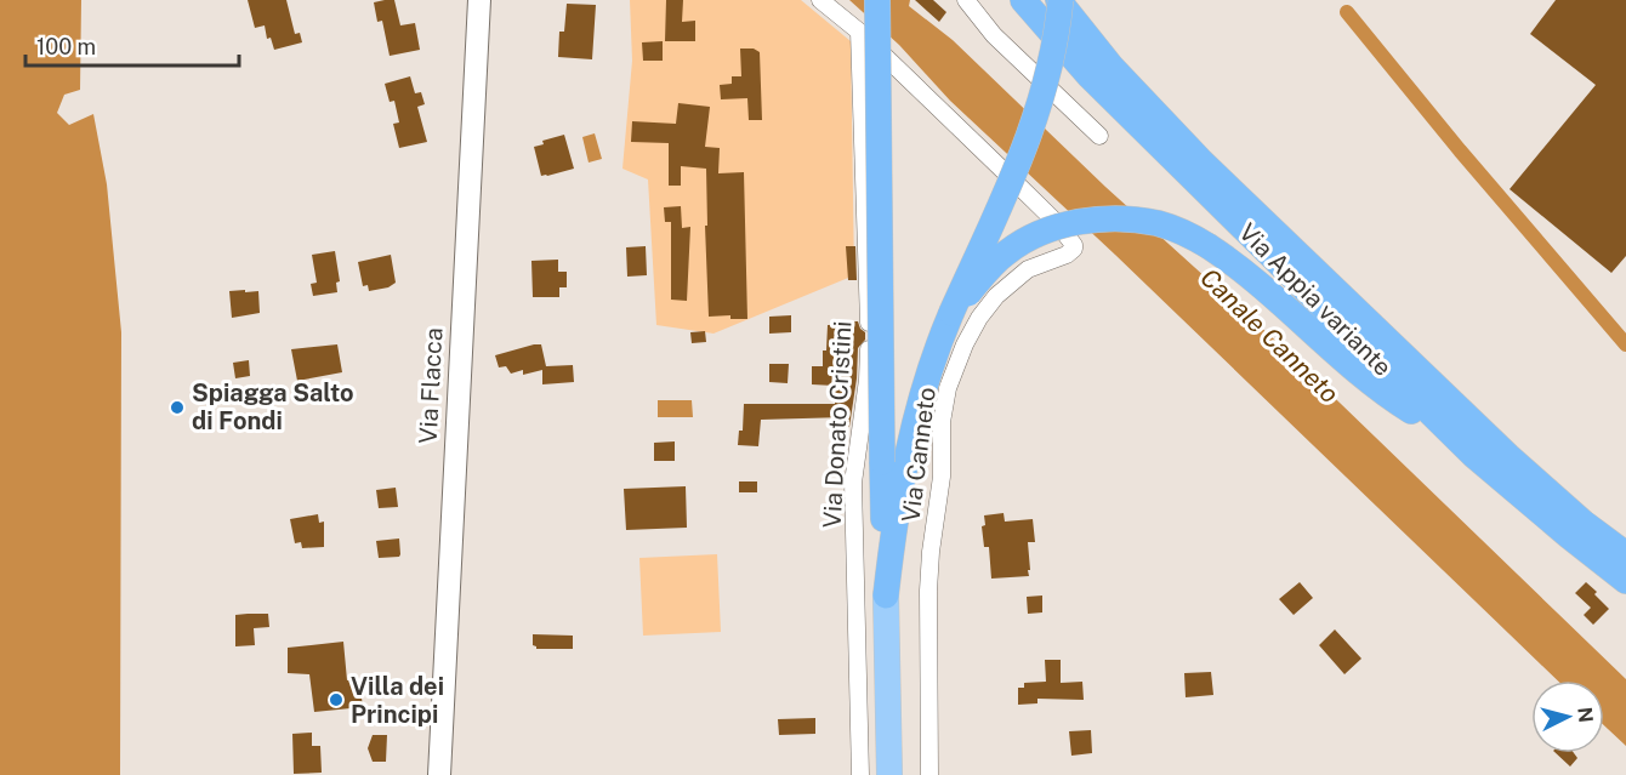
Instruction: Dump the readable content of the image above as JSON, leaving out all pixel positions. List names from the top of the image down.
{
  "streets": {
    "highway": ["Via Appia variante"],
    "main road": ["Via Flacca"],
    "street": ["Via Donato Cristini", "Via Canneto"]
  },
  "crossings": [
    ["Via Donato Cristini", "Via Canneto"]
  ],
  "water": ["Canale Canneto"],
  "places": ["Spiagga Salto di Fondi", "Villa dei Principi"],
  "scale_bar": "100 m",
  "north": "right"
}
